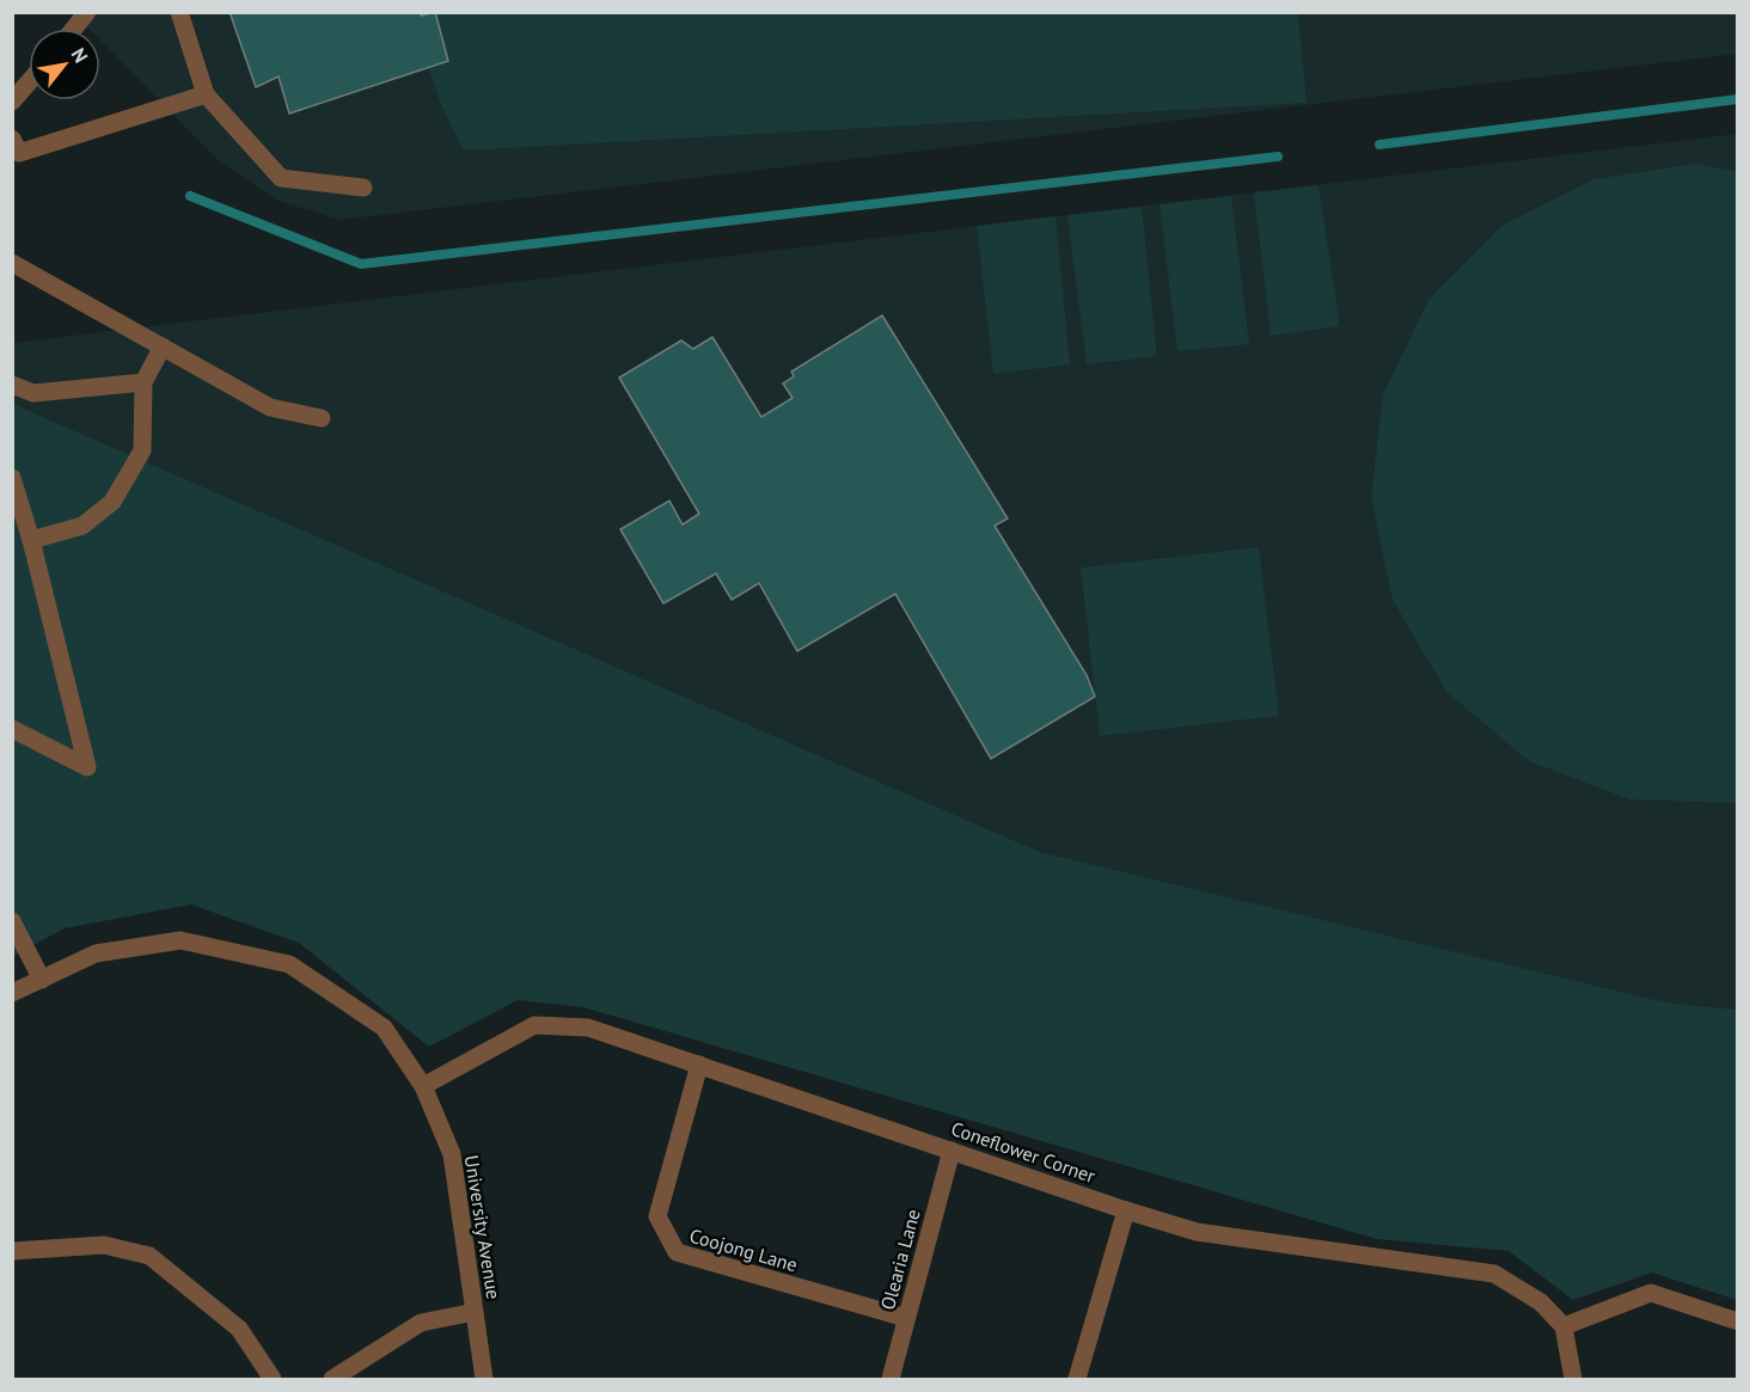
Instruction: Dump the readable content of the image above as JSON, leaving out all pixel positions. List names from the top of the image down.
{
  "streets": {
    "street": [
      "Coneflower Corner",
      "University Avenue",
      "Coojong Lane",
      "Olearia Lane"
    ]
  },
  "crossings": [
    ["Coneflower Corner", "University Avenue"],
    ["Coneflower Corner", "Coojong Lane"],
    ["Coneflower Corner", "Olearia Lane"],
    ["Coojong Lane", "Olearia Lane"]
  ],
  "north": "top right"
}
